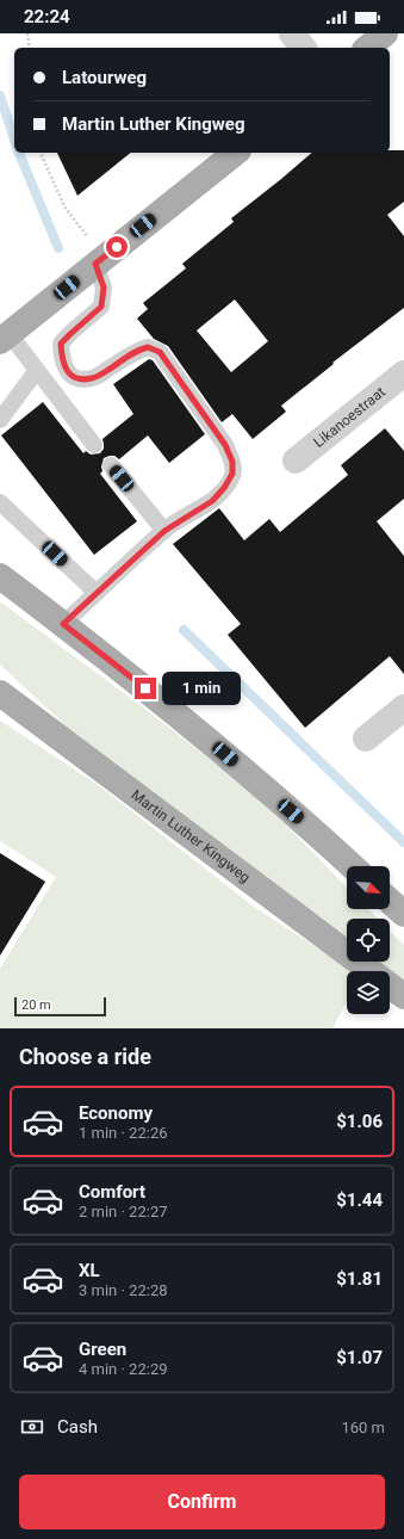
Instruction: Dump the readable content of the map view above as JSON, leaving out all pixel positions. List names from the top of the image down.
{
  "streets": {
    "main road": ["Martin Luther Kingweg"],
    "street": ["Likanoestraat"]
  },
  "scale_bar": "20 m",
  "north": "bottom right",
  "page": {
    "status": "22:24",
    "banner": ["Latourweg", "Martin Luther Kingweg"],
    "bubble": "1 min",
    "scale": "20 m",
    "heading": "Choose a ride",
    "list": [
      {
        "name": "Economy",
        "note": "1 min · 22:26",
        "value": "$1.06"
      },
      {
        "name": "Comfort",
        "note": "2 min · 22:27",
        "value": "$1.44"
      },
      {
        "name": "XL",
        "note": "3 min · 22:28",
        "value": "$1.81"
      },
      {
        "name": "Green",
        "note": "4 min · 22:29",
        "value": "$1.07"
      }
    ],
    "pay": ["Cash", "160 m"],
    "buttons": "Confirm"
  }
}
